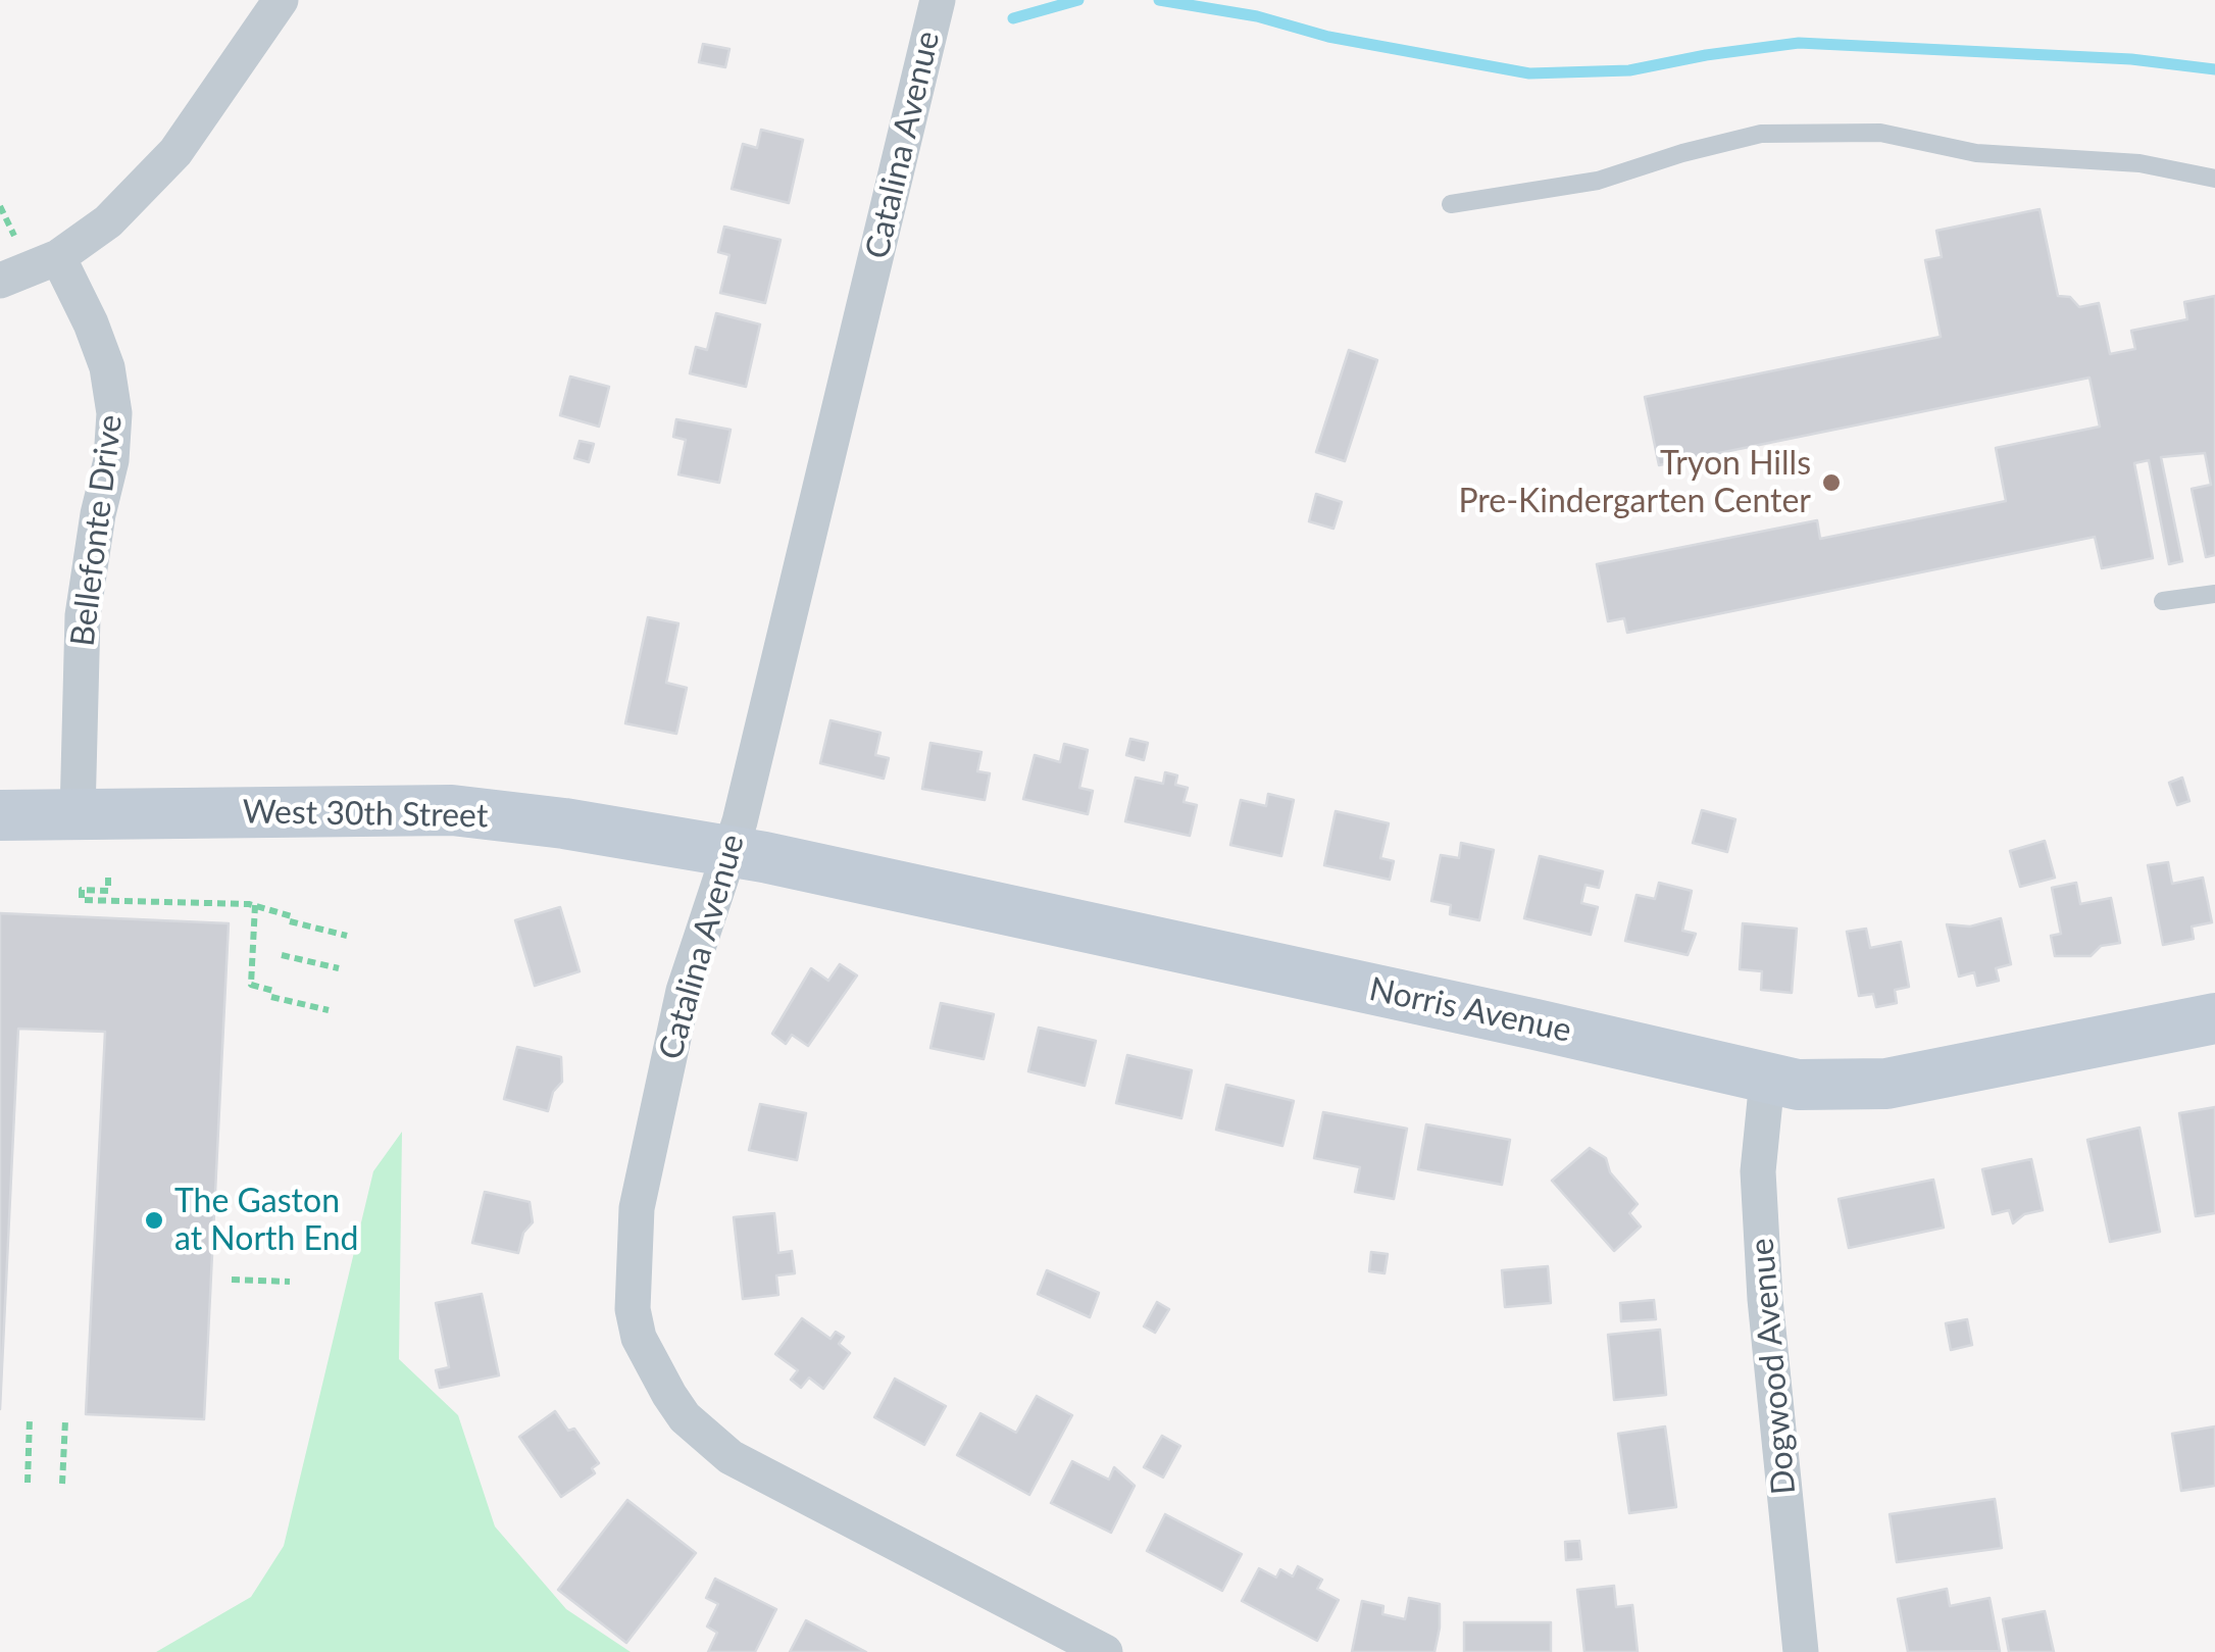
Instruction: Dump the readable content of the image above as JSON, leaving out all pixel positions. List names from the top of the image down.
{
  "streets": {
    "street": [
      "Catalina Avenue",
      "Bellefonte Drive",
      "West 30th Street",
      "Norris Avenue",
      "Dogwood Avenue"
    ]
  },
  "crossings": [
    ["Catalina Avenue", "West 30th Street"],
    ["Catalina Avenue", "Norris Avenue"],
    ["Bellefonte Drive", "West 30th Street"],
    ["West 30th Street", "Norris Avenue"],
    ["Norris Avenue", "Dogwood Avenue"]
  ],
  "places": ["Tryon Hills Pre-Kindergarten Center", "The Gaston at North End"]
}
